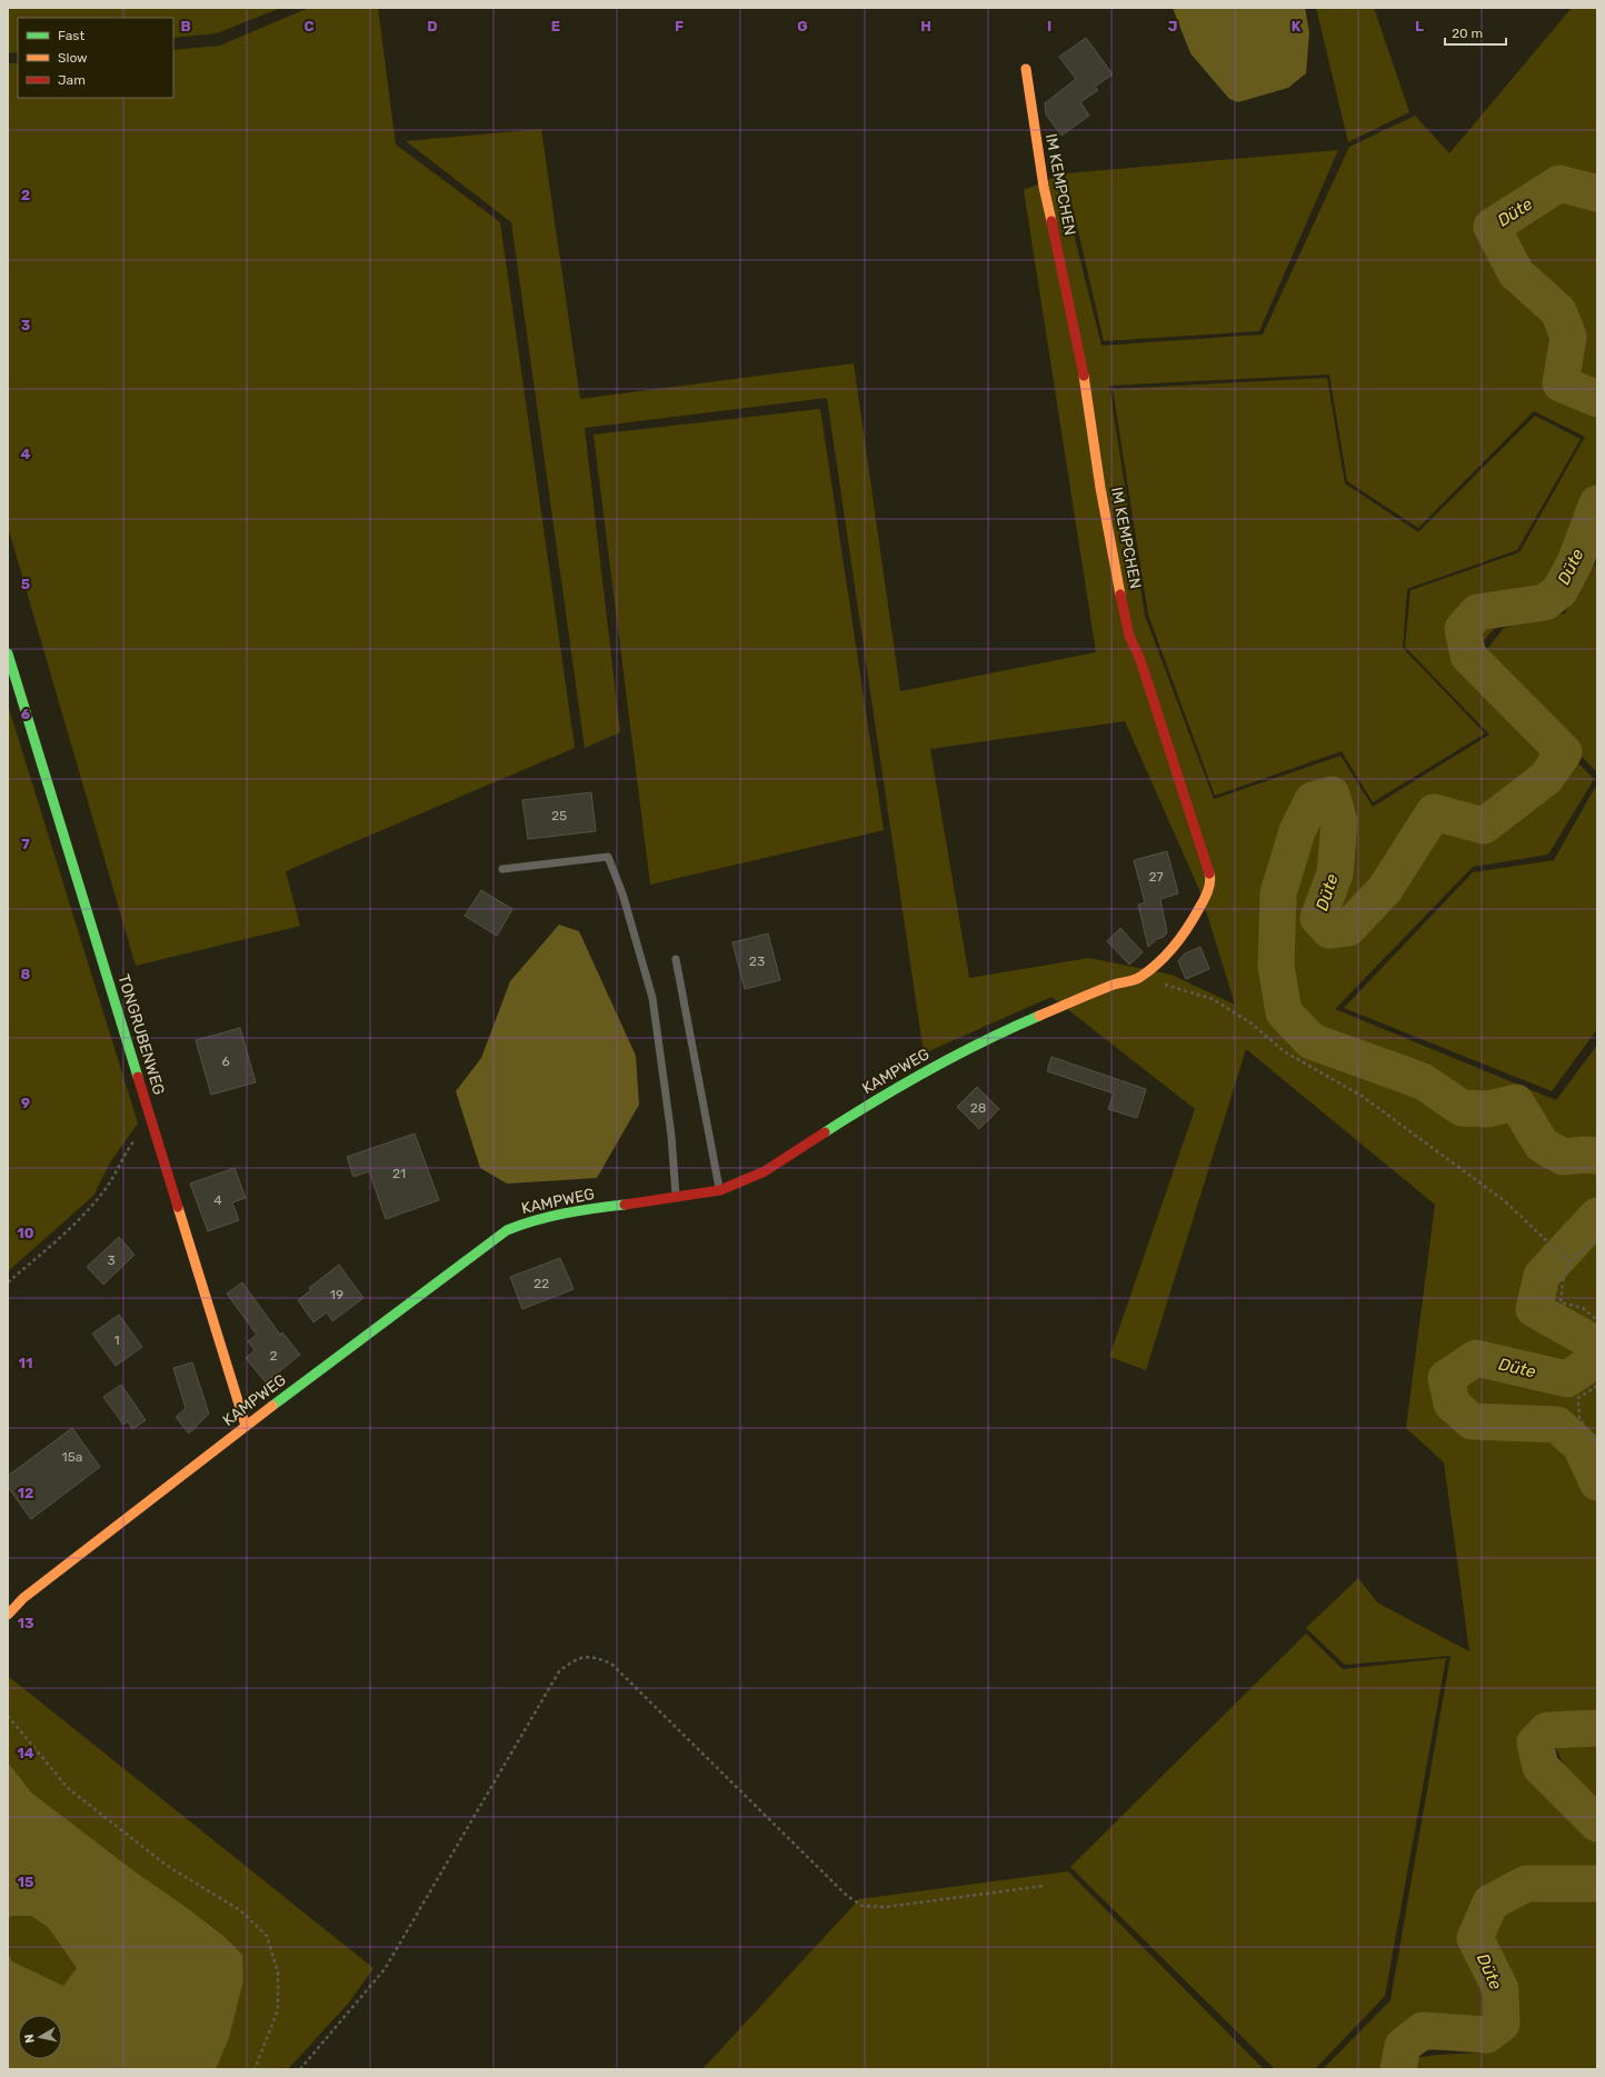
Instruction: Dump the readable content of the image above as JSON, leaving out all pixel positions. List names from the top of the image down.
{
  "streets": {
    "street": ["IM KEMPCHEN", "TONGRUBENWEG", "KAMPWEG"]
  },
  "crossings": [
    ["IM KEMPCHEN", "KAMPWEG"],
    ["TONGRUBENWEG", "KAMPWEG"]
  ],
  "water": ["Düte"],
  "house_numbers": [
    "25",
    "27",
    "23",
    "6",
    "28",
    "21",
    "4",
    "3",
    "22",
    "19",
    "1",
    "2",
    "15a"
  ],
  "legend": ["Fast", "Slow", "Jam"],
  "scale_bar": "20 m",
  "north": "left",
  "grid": {
    "columns": [
      "B",
      "C",
      "D",
      "E",
      "F",
      "G",
      "H",
      "I",
      "J",
      "K",
      "L"
    ],
    "rows": [
      "2",
      "3",
      "4",
      "5",
      "6",
      "7",
      "8",
      "9",
      "10",
      "11",
      "12",
      "13",
      "14",
      "15"
    ]
  }
}
